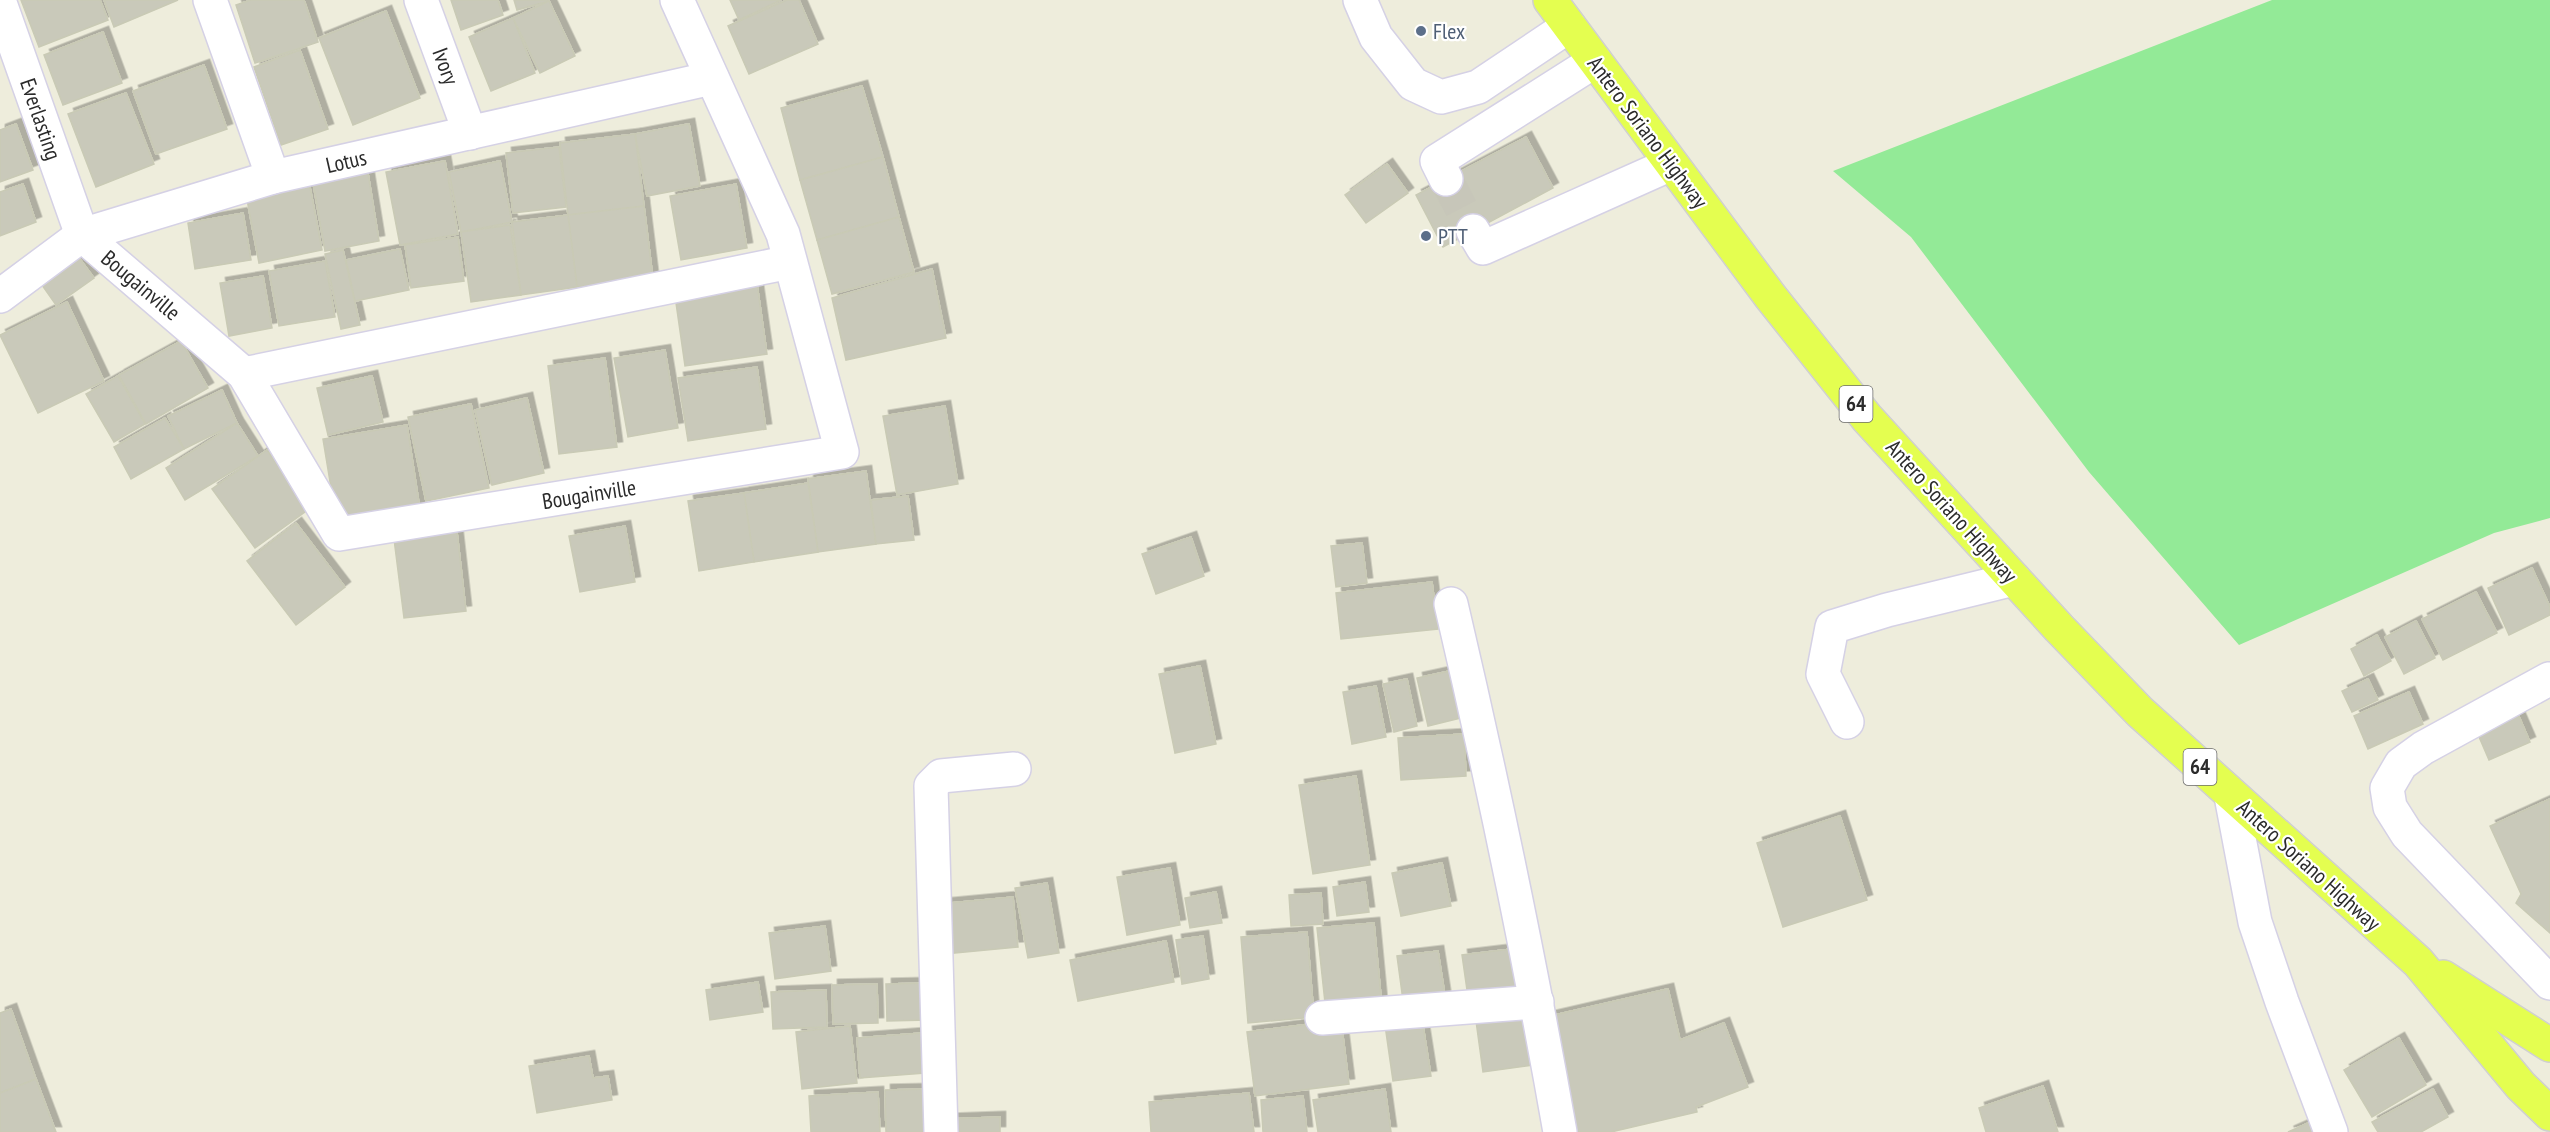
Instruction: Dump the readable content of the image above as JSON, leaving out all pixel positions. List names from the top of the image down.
{
  "streets": {
    "main road": ["Antero Soriano Highway", "64"],
    "street": [
      "Ivory",
      "Everlasting",
      "Lotus",
      "Bougainville"
    ]
  },
  "crossings": [
    ["Ivory", "Lotus"],
    ["Everlasting", "Lotus"],
    ["Everlasting", "Bougainville"],
    ["Lotus", "Bougainville"]
  ],
  "places": ["Flex", "PTT"]
}
